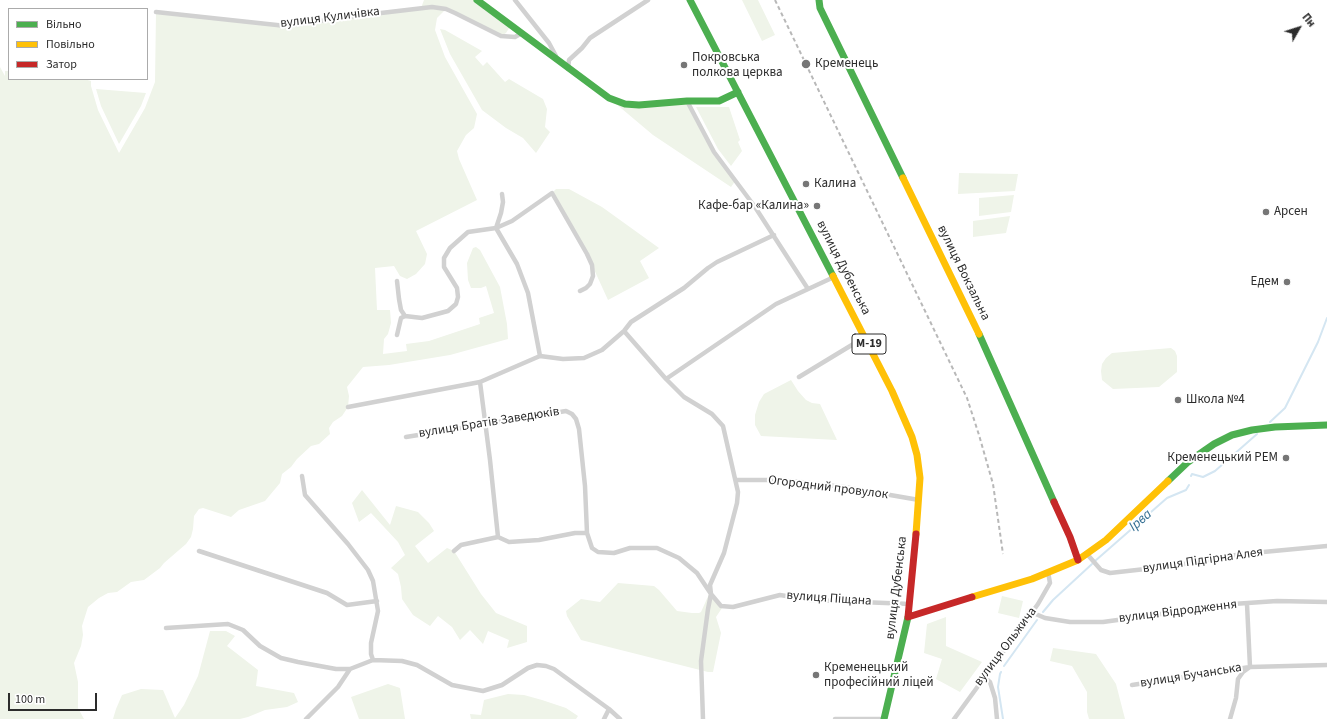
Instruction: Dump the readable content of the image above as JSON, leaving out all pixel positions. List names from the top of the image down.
{
  "streets": {
    "main road": ["вулиця Дубенська", "вулиця Вокзальна", "М-19"],
    "street": [
      "вулиця Куличівка",
      "вулиця Братів Заведюків",
      "Огородний провулок",
      "вулиця Підгірна Алея",
      "вулиця Піщана",
      "вулиця Відродження",
      "вулиця Ольжича",
      "вулиця Бучанська"
    ]
  },
  "crossings": [
    ["вулиця Дубенська", "М-19"],
    ["вулиця Дубенська", "Огородний провулок"],
    ["вулиця Дубенська", "вулиця Піщана"],
    ["вулиця Братів Заведюків", "вулиця Піщана"],
    ["вулиця Відродження", "вулиця Ольжича"],
    ["вулиця Відродження", "вулиця Бучанська"]
  ],
  "water": ["Ірва"],
  "places": [
    "Кременець",
    "Покровська полкова церква",
    "Калина",
    "Кафе-бар «Калина»",
    "Арсен",
    "Едем",
    "Школа №4",
    "Кременецький РЕМ",
    "Кременецький професійний ліцей"
  ],
  "legend": ["Вільно", "Повільно", "Затор"],
  "scale_bar": "100 m",
  "north": "top right"
}
